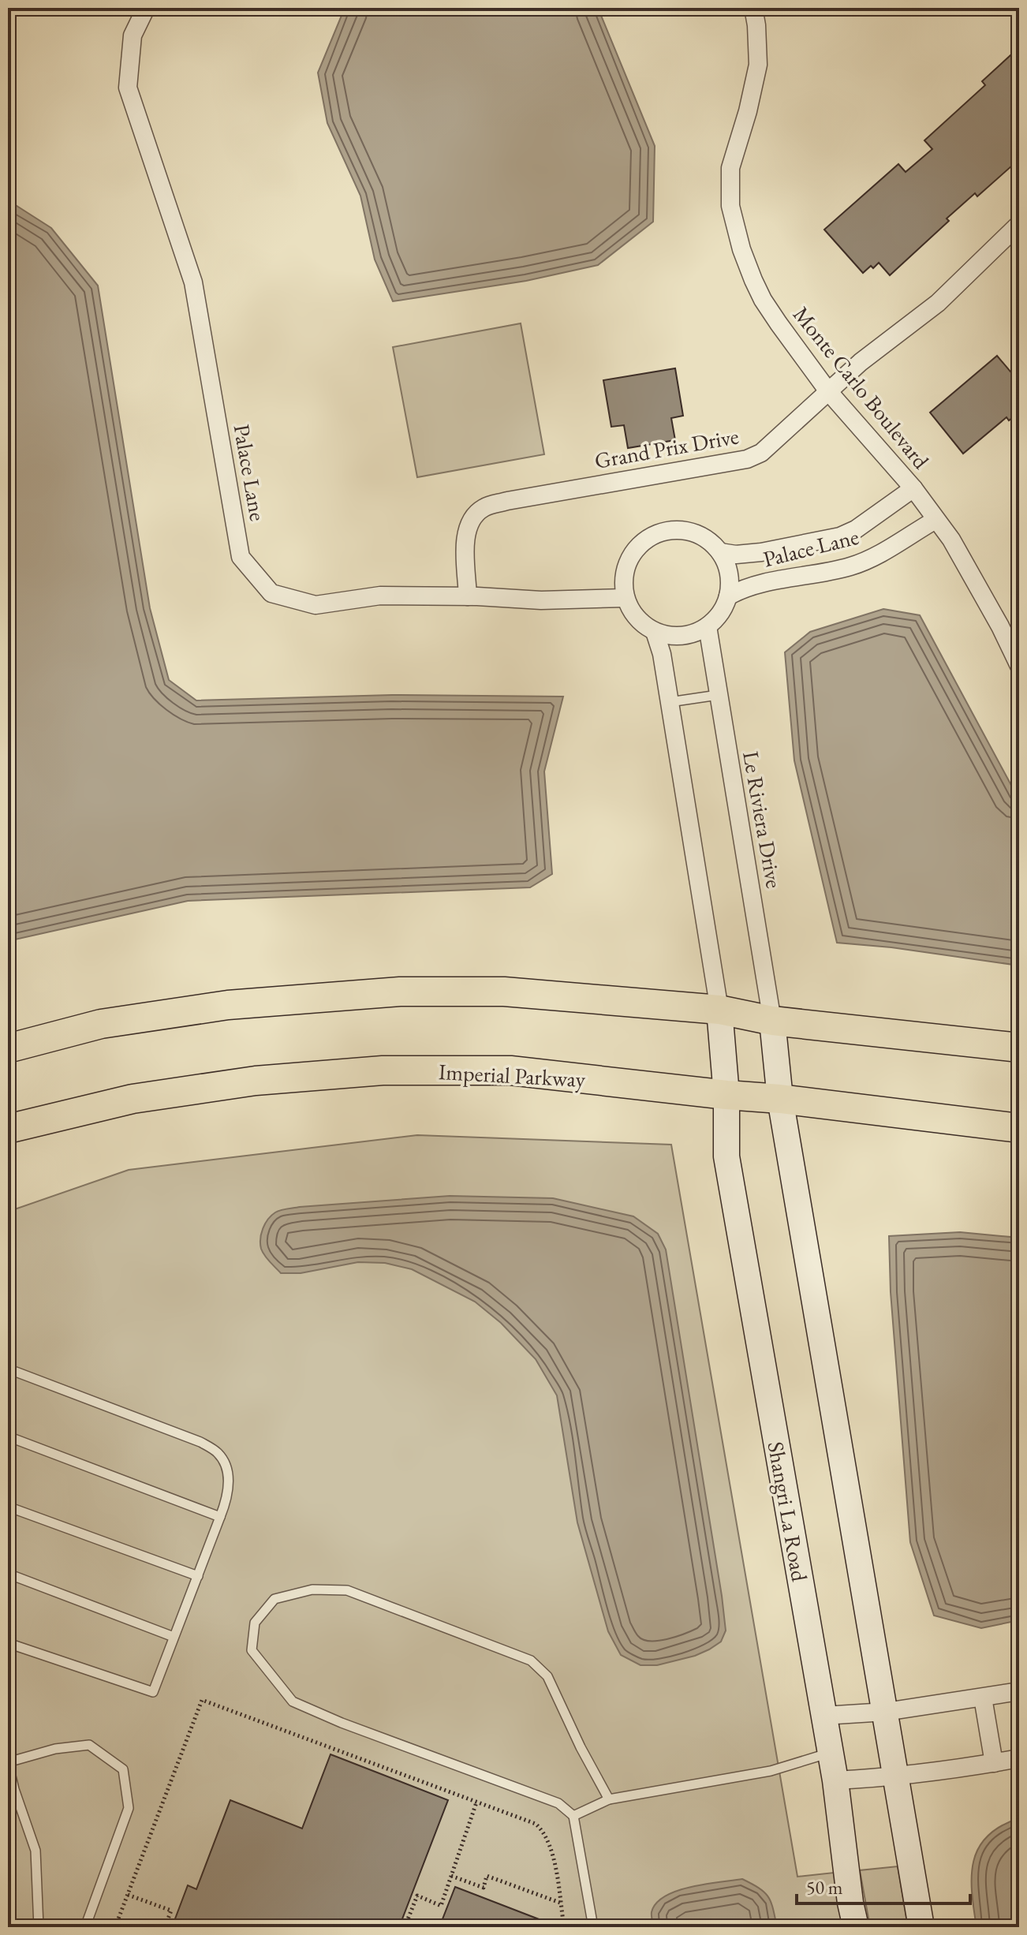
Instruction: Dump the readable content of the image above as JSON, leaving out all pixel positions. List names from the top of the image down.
{
  "streets": {
    "main road": ["Imperial Parkway"],
    "street": [
      "Monte Carlo Boulevard",
      "Grand Prix Drive",
      "Palace Lane",
      "Le Riviera Drive",
      "Shangri La Road"
    ]
  },
  "crossings": [
    ["Monte Carlo Boulevard", "Grand Prix Drive"],
    ["Monte Carlo Boulevard", "Palace Lane"],
    ["Grand Prix Drive", "Palace Lane"],
    ["Palace Lane", "Le Riviera Drive"],
    ["Imperial Parkway", "Shangri La Road"]
  ],
  "scale_bar": "50 m"
}
